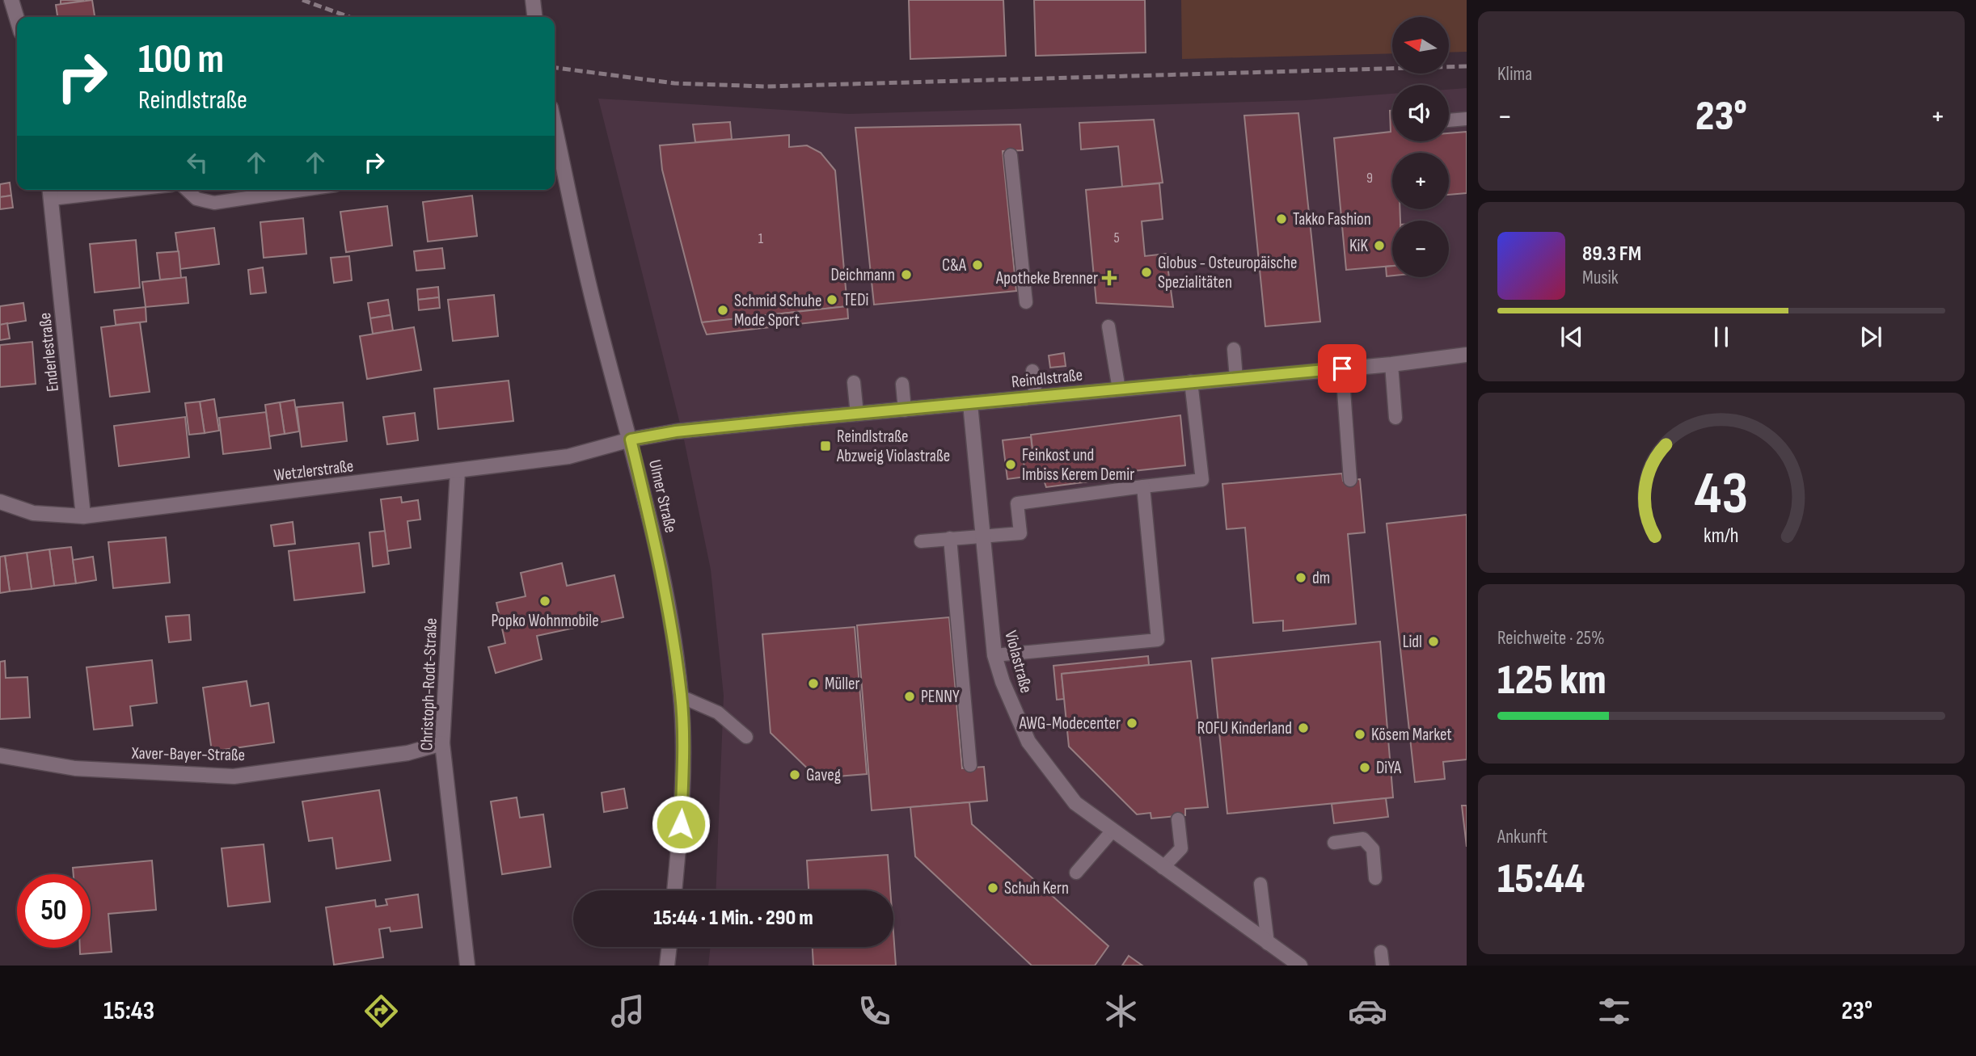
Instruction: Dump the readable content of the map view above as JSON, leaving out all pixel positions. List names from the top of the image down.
{
  "streets": {
    "street": [
      "Enderlestraße",
      "Reindlstraße",
      "Wetzlerstraße",
      "Ulmer Straße",
      "Violastraße",
      "Christoph-Rodt-Straße",
      "Xaver-Bayer-Straße"
    ]
  },
  "crossings": [
    ["Enderlestraße", "Wetzlerstraße"],
    ["Reindlstraße", "Wetzlerstraße"],
    ["Reindlstraße", "Ulmer Straße"],
    ["Reindlstraße", "Violastraße"],
    ["Wetzlerstraße", "Ulmer Straße"],
    ["Wetzlerstraße", "Christoph-Rodt-Straße"],
    ["Christoph-Rodt-Straße", "Xaver-Bayer-Straße"]
  ],
  "places": {
    "other": [
      "Takko Fashion",
      "KiK",
      "C&A",
      "Globus - Osteuropäische Spezialitäten",
      "Deichmann",
      "TEDi",
      "Schmid Schuhe Mode Sport",
      "Feinkost und Imbiss Kerem Demir",
      "dm",
      "Popko Wohnmobile",
      "Lidl",
      "Müller",
      "PENNY",
      "AWG-Modecenter",
      "ROFU Kinderland",
      "Kösem Market",
      "DiYA",
      "Gaveg",
      "Schuh Kern"
    ],
    "health": ["Apotheke Brenner"],
    "transit": ["Reindlstraße Abzweig Violastraße"]
  },
  "house_numbers": ["9", "5", "1"],
  "north": "left",
  "page": {
    "tile": [
      "Klima",
      ["Reichweite · 25%", "125 km"],
      ["Ankunft", "15:44"]
    ],
    "map_buttons": ["+", "−"],
    "turn": ["100 m", "Reindlstraße"],
    "heat": ["−", "23°", "+"],
    "song": ["89.3 FM", "Musik"],
    "limit": "50",
    "trip": "15:44 · 1 Min. · 290 m",
    "tabs": ["15:43", "23°"],
    "gauge": ["43", "km/h"]
  }
}
